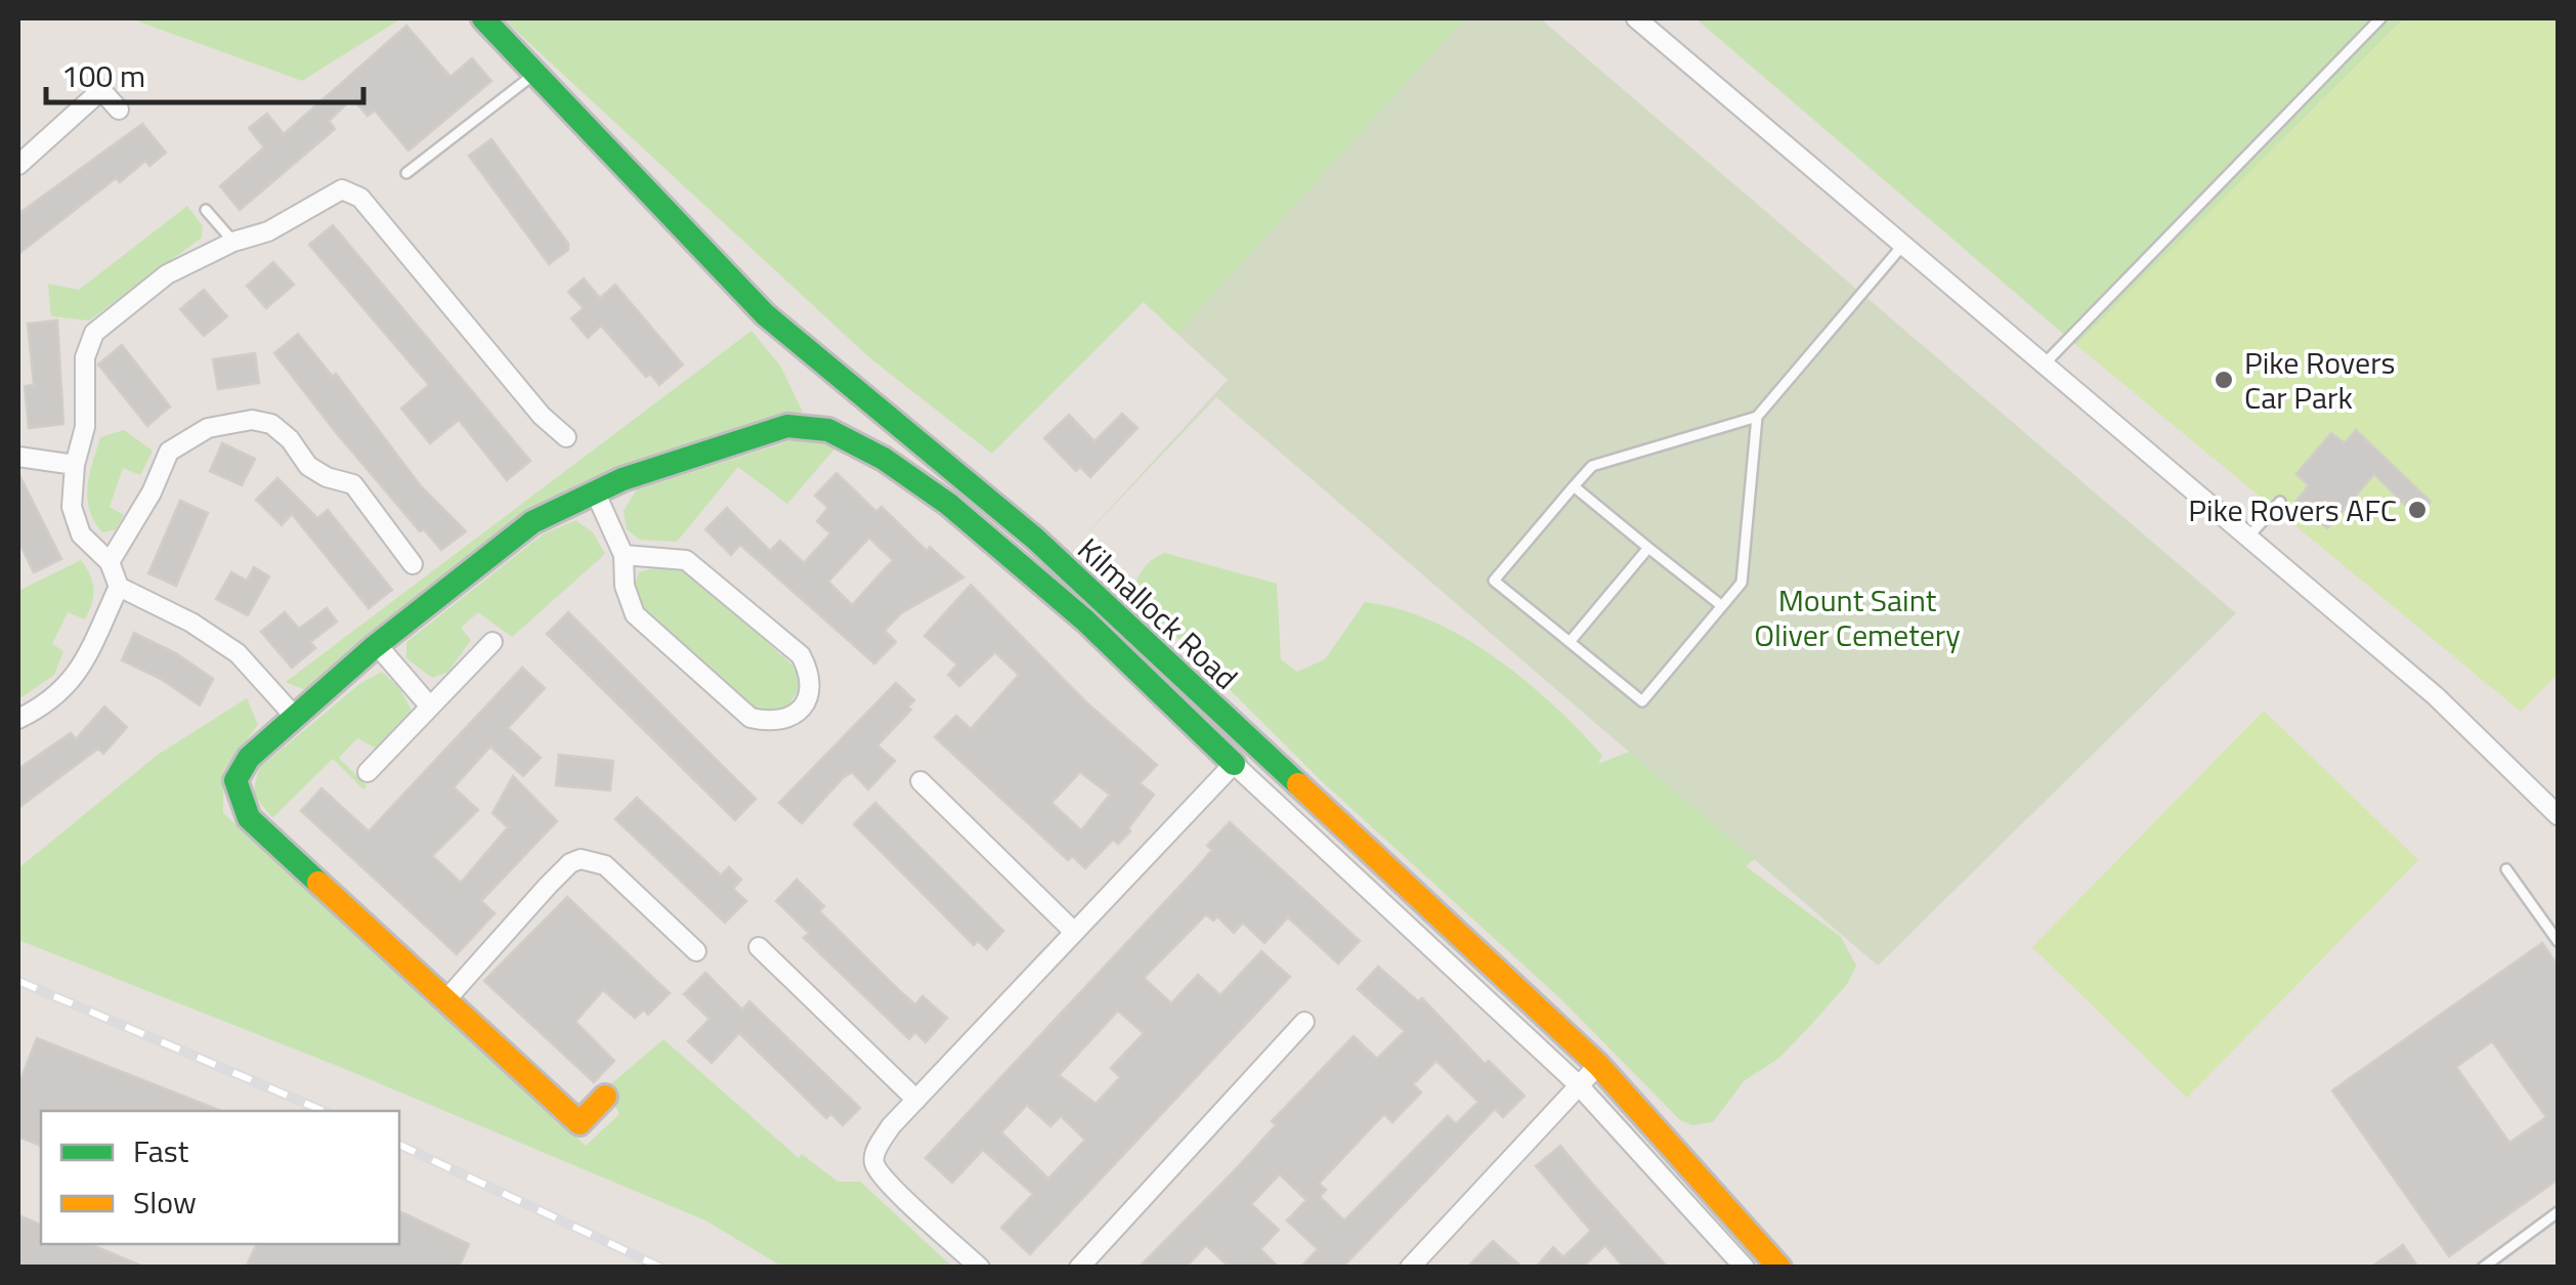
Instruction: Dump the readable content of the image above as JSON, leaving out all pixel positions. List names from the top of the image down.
{
  "streets": {
    "main road": ["Kilmallock Road"]
  },
  "parks": ["Mount Saint Oliver Cemetery"],
  "places": ["Pike Rovers Car Park", "Pike Rovers AFC"],
  "legend": ["Fast", "Slow"],
  "scale_bar": "100 m"
}
